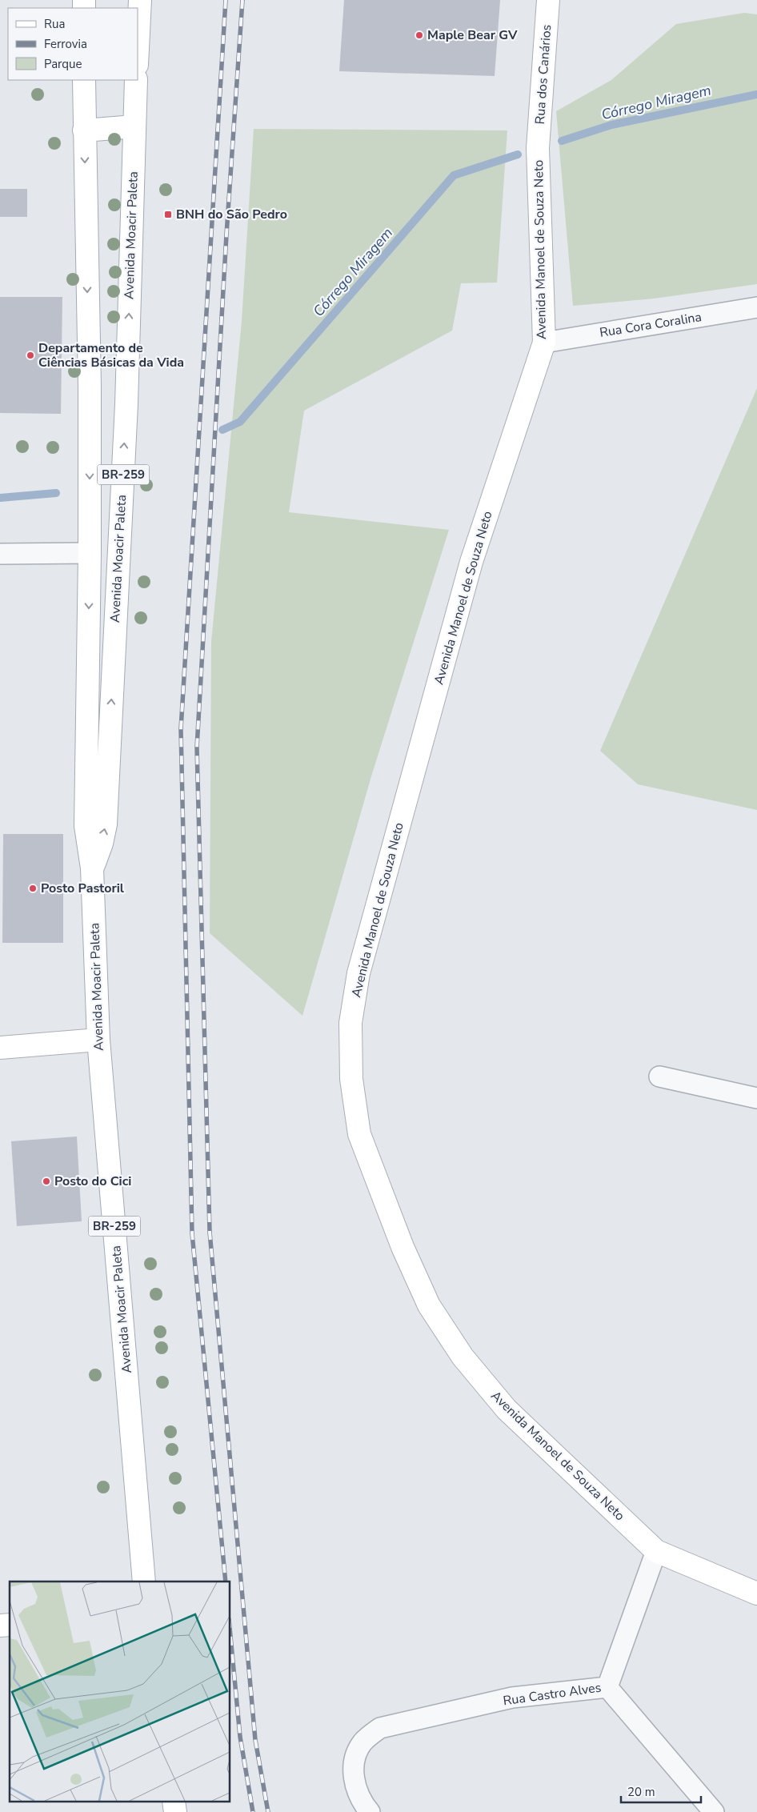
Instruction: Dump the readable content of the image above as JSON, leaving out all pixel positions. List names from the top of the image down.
{
  "streets": {
    "main road": [
      "Rua dos Canários",
      "Avenida Moacir Paleta",
      "Avenida Manoel de Souza Neto",
      "BR-259"
    ],
    "street": ["Rua Cora Coralina", "Rua Castro Alves"]
  },
  "crossings": [
    ["Rua dos Canários", "Avenida Manoel de Souza Neto"],
    ["Avenida Manoel de Souza Neto", "Rua Cora Coralina"],
    ["Avenida Manoel de Souza Neto", "Rua Castro Alves"]
  ],
  "water": ["Córrego Miragem"],
  "places": {
    "other": [
      "Maple Bear GV",
      "Departamento de Ciências Básicas da Vida",
      "Posto Pastoril",
      "Posto do Cici"
    ],
    "transit": ["BNH do São Pedro"]
  },
  "legend": ["Rua", "Ferrovia", "Parque"],
  "scale_bar": "20 m"
}
